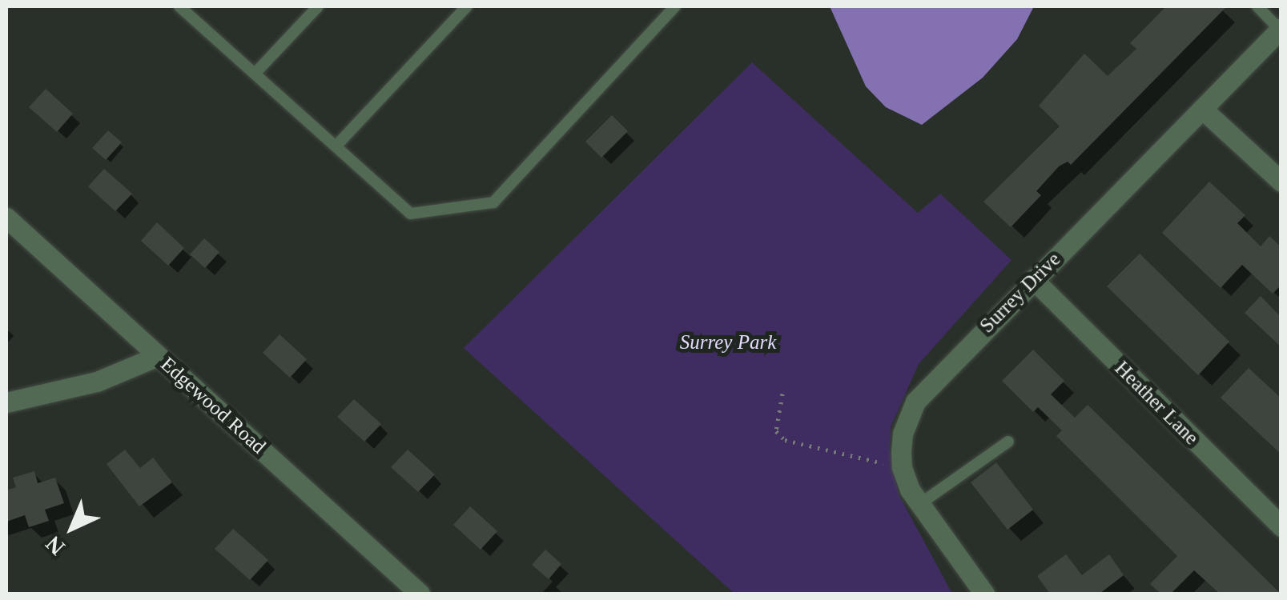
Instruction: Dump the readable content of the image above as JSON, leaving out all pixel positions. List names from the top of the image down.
{
  "streets": {
    "street": ["Surrey Drive", "Heather Lane", "Edgewood Road"]
  },
  "crossings": [
    ["Surrey Drive", "Heather Lane"]
  ],
  "parks": ["Surrey Park"],
  "north": "bottom left"
}
